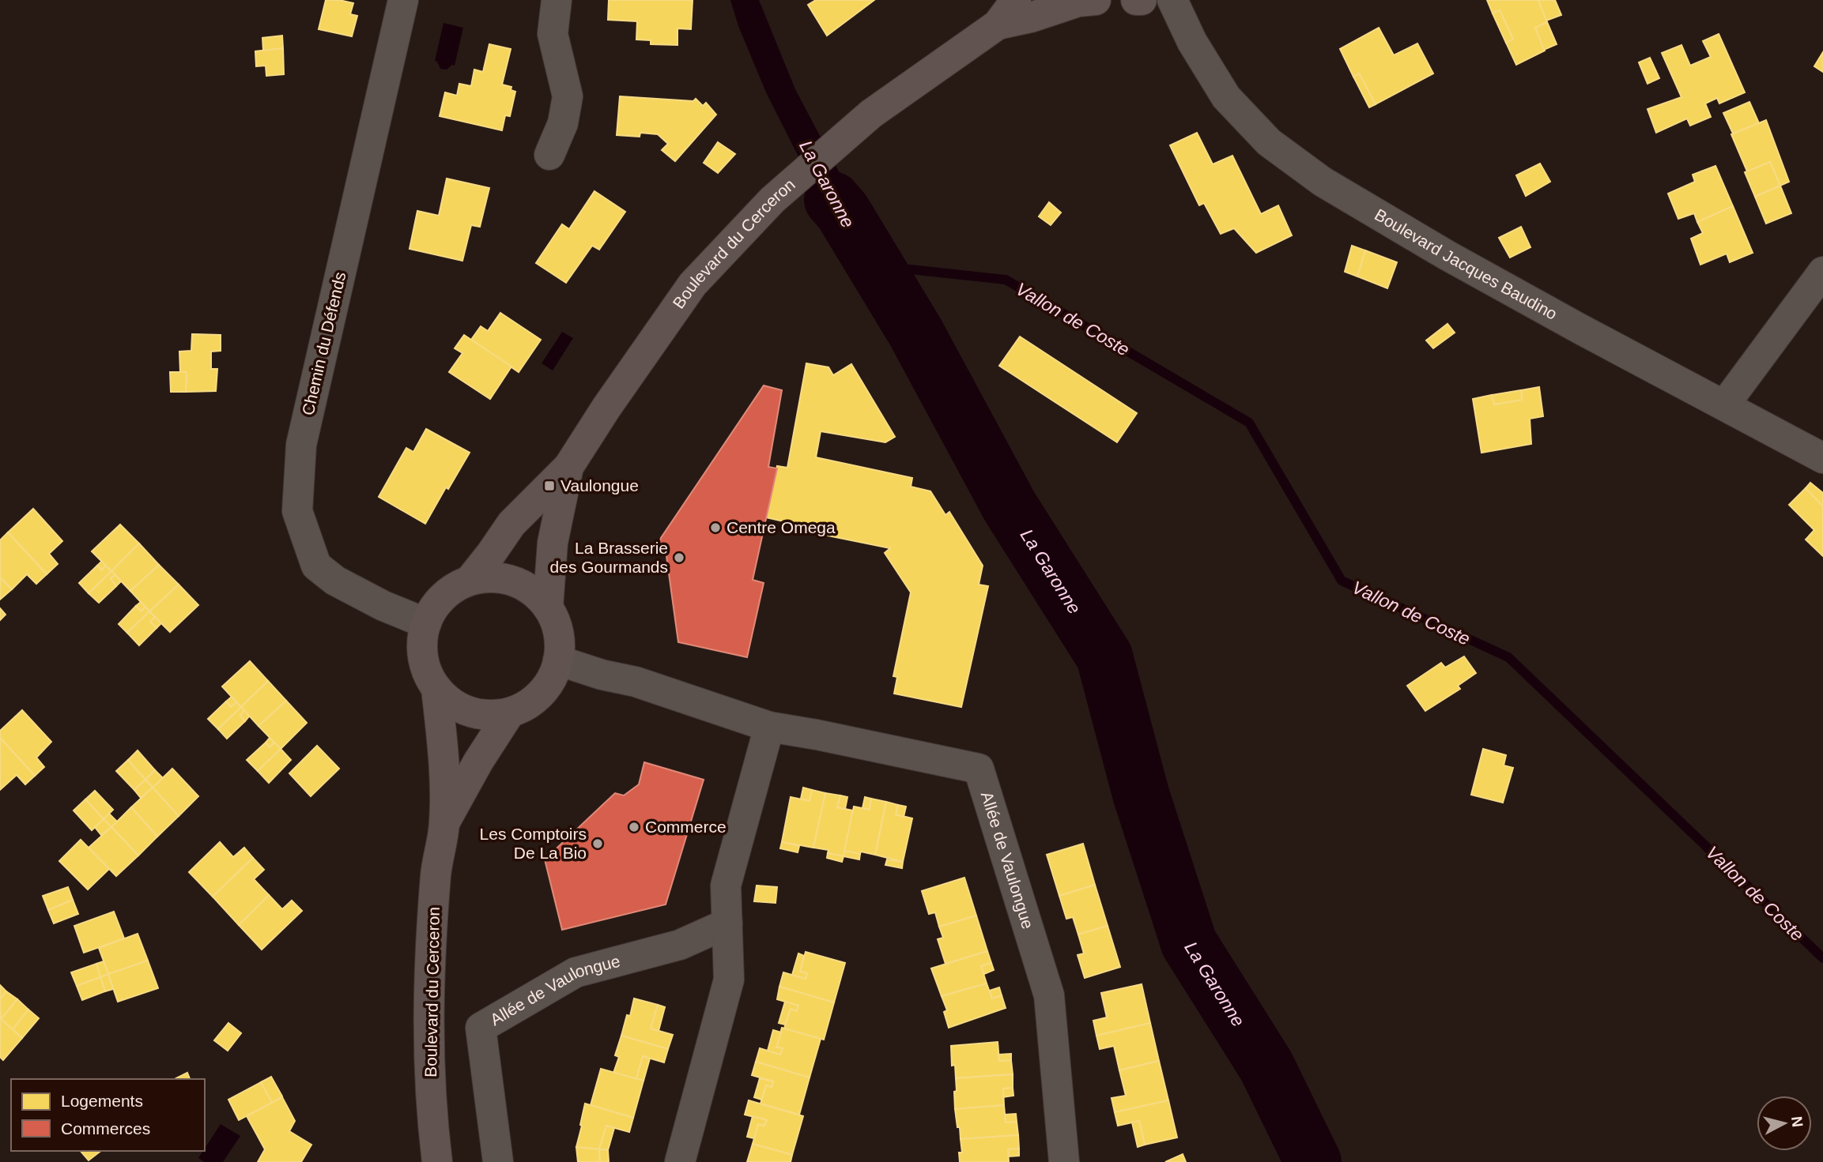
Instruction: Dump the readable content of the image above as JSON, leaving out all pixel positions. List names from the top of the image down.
{
  "streets": {
    "main road": ["Boulevard du Cerceron"],
    "street": ["Boulevard Jacques Baudino", "Chemin du Défends", "Allée de Vaulongue"]
  },
  "crossings": [
    ["Boulevard du Cerceron", "Chemin du Défends"],
    ["Boulevard du Cerceron", "Allée de Vaulongue"],
    ["Chemin du Défends", "Allée de Vaulongue"]
  ],
  "water": ["La Garonne", "Vallon de Coste"],
  "places": {
    "transit": ["Vaulongue"],
    "other": [
      "Centre Omega",
      "La Brasserie des Gourmands",
      "Commerce",
      "Les Comptoirs De La Bio"
    ]
  },
  "legend": ["Logements", "Commerces"],
  "north": "right"
}
